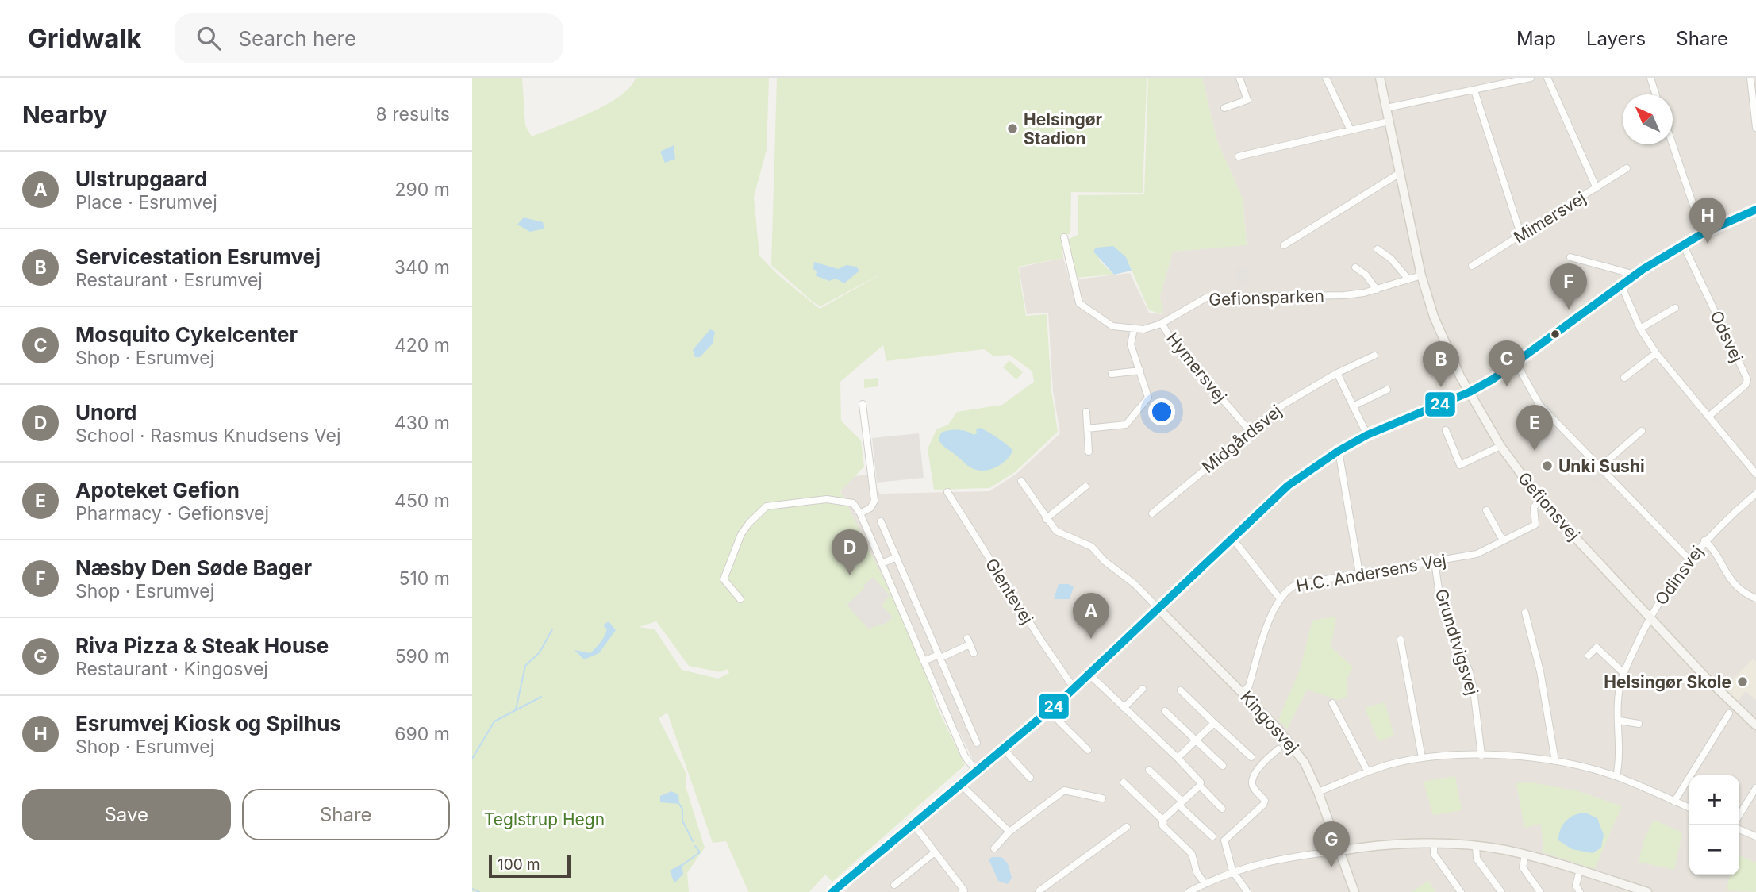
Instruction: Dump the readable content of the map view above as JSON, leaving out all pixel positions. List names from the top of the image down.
{
  "streets": {
    "main road": ["Gefionsvej", "Kingosvej"],
    "street": [
      "Mimersvej",
      "Gefionsparken",
      "Odsvej",
      "Hymersvej",
      "Midgårdsvej",
      "H.C. Andersens Vej",
      "Odinsvej",
      "Glentevej",
      "Grundtvigsvej"
    ]
  },
  "crossings": [
    ["Gefionsparken", "Hymersvej"],
    ["Gefionsparken", "Gefionsvej"],
    ["Hymersvej", "Midgårdsvej"],
    ["Gefionsvej", "H.C. Andersens Vej"],
    ["Gefionsvej", "Odinsvej"],
    ["H.C. Andersens Vej", "Grundtvigsvej"],
    ["H.C. Andersens Vej", "Kingosvej"]
  ],
  "parks": ["Teglstrup Hegn"],
  "places": ["Helsingør Stadion", "Unki Sushi", "Helsingør Skole"],
  "lines": ["transit line 24"],
  "scale_bar": "100 m",
  "north": "top left",
  "page": {
    "header": "Gridwalk",
    "search": "Search here",
    "nav": ["Map", "Layers", "Share"],
    "heading": ["Nearby", "8 results"],
    "list": [
      {
        "mark": "A",
        "name": "Ulstrupgaard",
        "note": "Place · Esrumvej",
        "value": "290 m"
      },
      {
        "mark": "B",
        "name": "Servicestation Esrumvej",
        "note": "Restaurant · Esrumvej",
        "value": "340 m"
      },
      {
        "mark": "C",
        "name": "Mosquito Cykelcenter",
        "note": "Shop · Esrumvej",
        "value": "420 m"
      },
      {
        "mark": "D",
        "name": "Unord",
        "note": "School · Rasmus Knudsens Vej",
        "value": "430 m"
      },
      {
        "mark": "E",
        "name": "Apoteket Gefion",
        "note": "Pharmacy · Gefionsvej",
        "value": "450 m"
      },
      {
        "mark": "F",
        "name": "Næsby Den Søde Bager",
        "note": "Shop · Esrumvej",
        "value": "510 m"
      },
      {
        "mark": "G",
        "name": "Riva Pizza & Steak House",
        "note": "Restaurant · Kingosvej",
        "value": "590 m"
      },
      {
        "mark": "H",
        "name": "Esrumvej Kiosk og Spilhus",
        "note": "Shop · Esrumvej",
        "value": "690 m"
      }
    ],
    "pins": [
      "H",
      "F",
      "C",
      "B",
      "E",
      "D",
      "A",
      "G"
    ],
    "buttons": ["Save", "Share"],
    "map_buttons": ["+", "−"],
    "scale": "100 m"
  }
}
